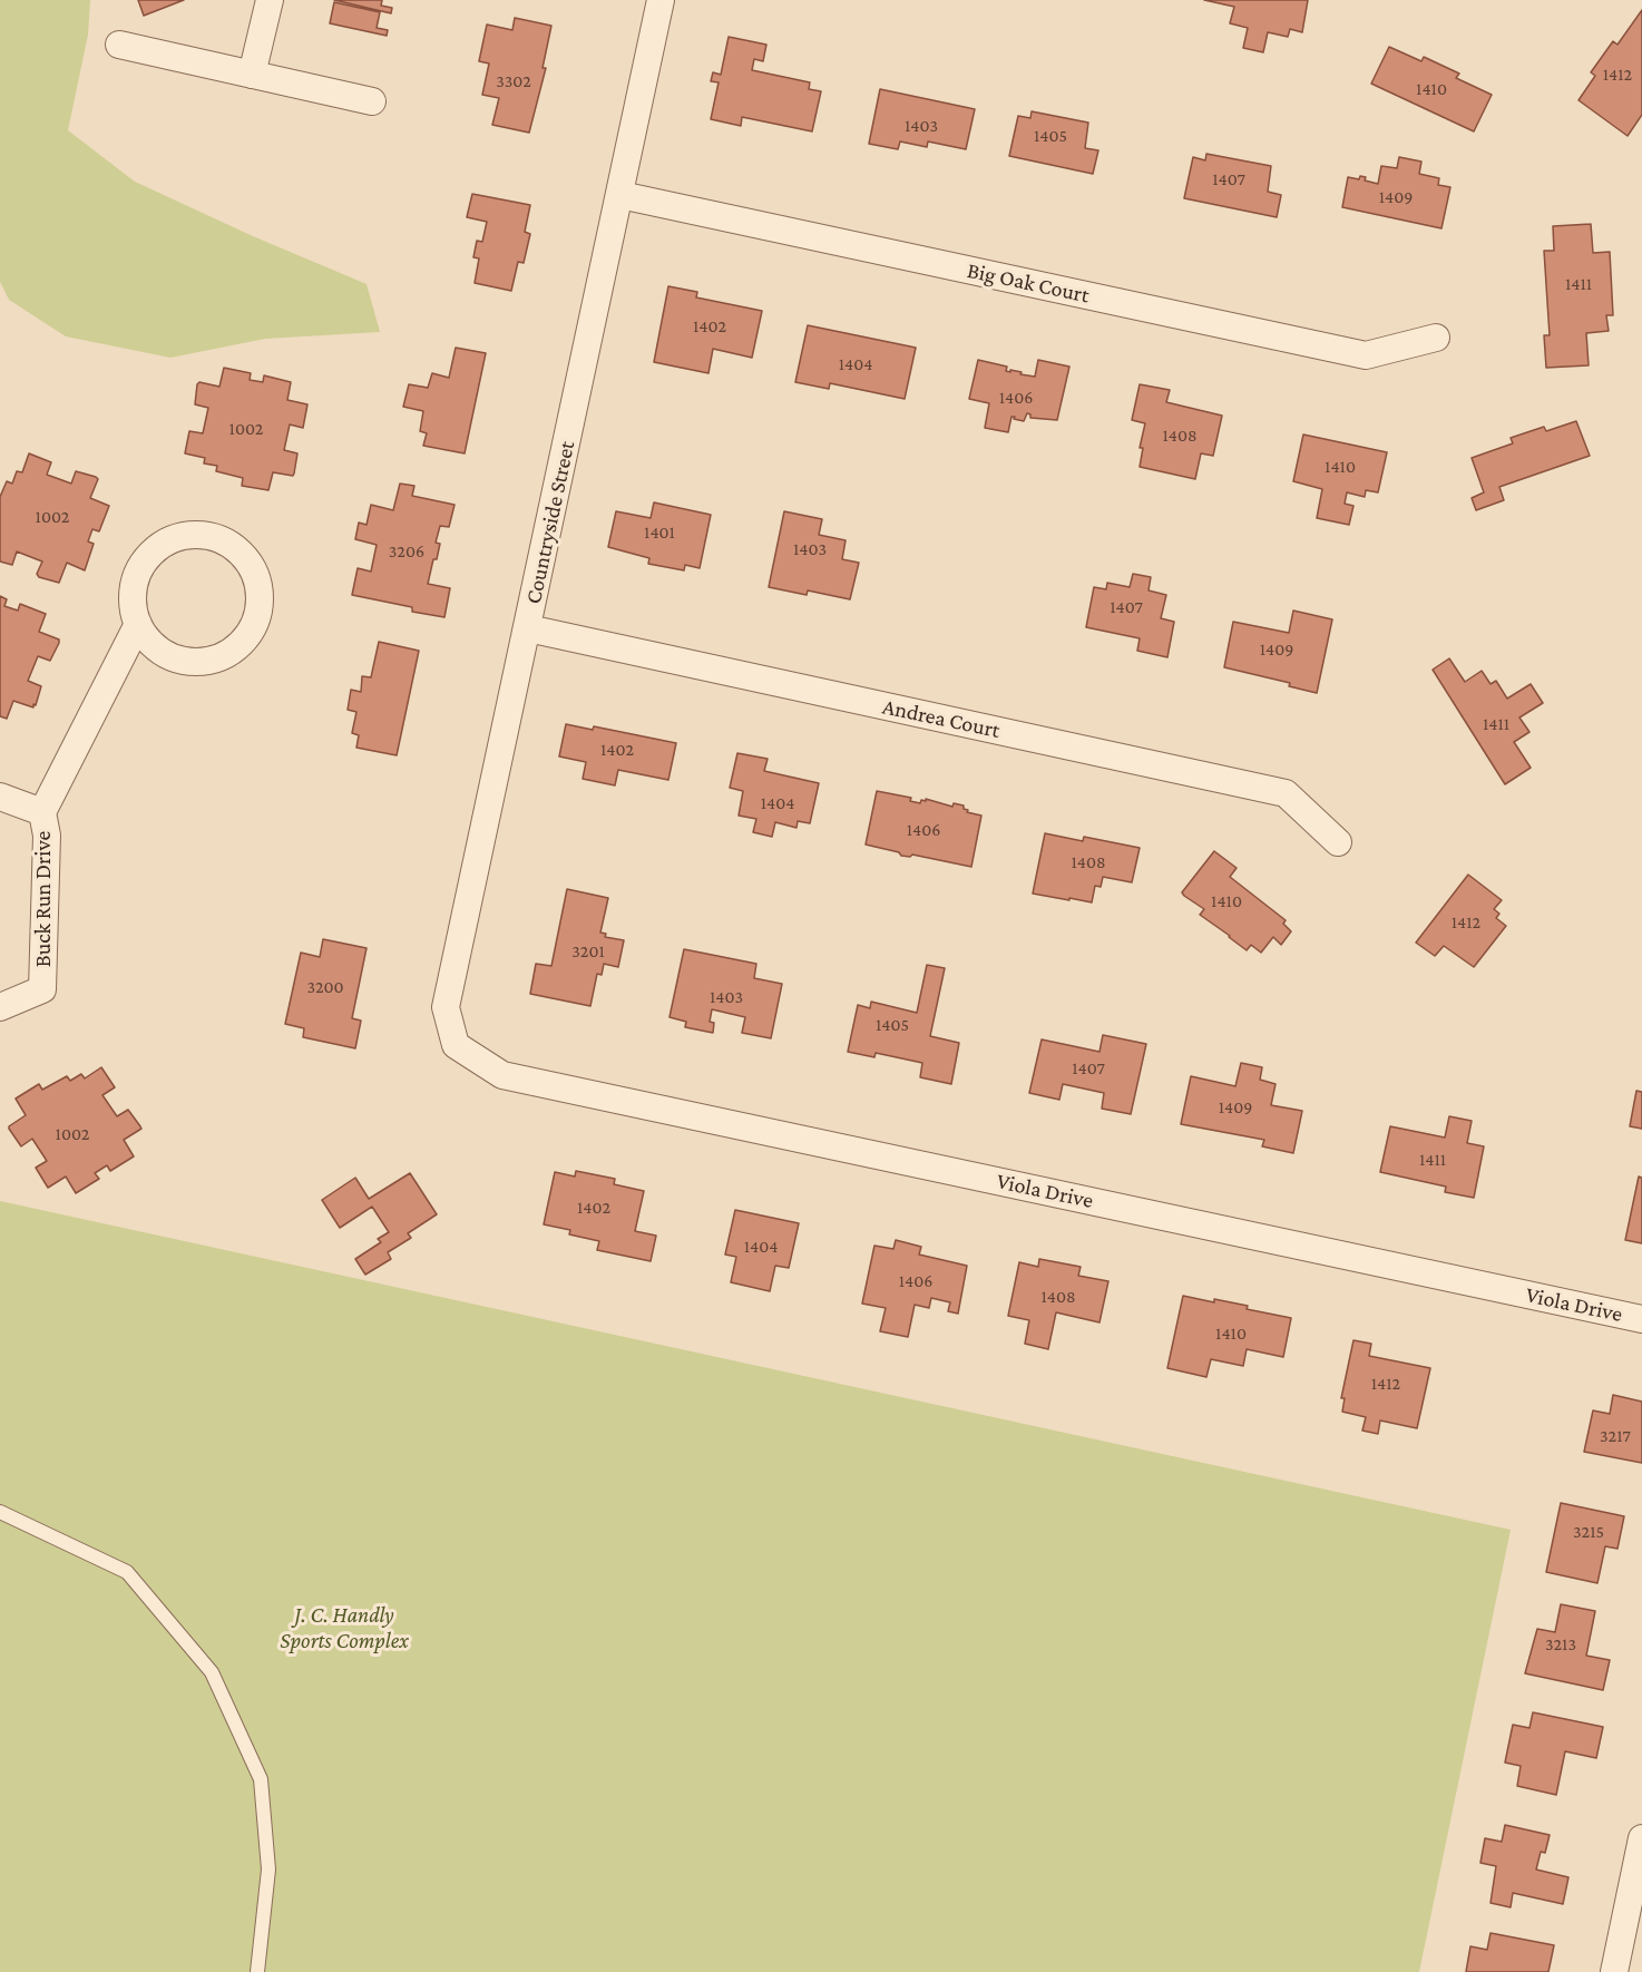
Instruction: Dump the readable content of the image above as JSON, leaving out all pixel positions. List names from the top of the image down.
{
  "streets": {
    "street": [
      "Big Oak Court",
      "Countryside Street",
      "Andrea Court",
      "Buck Run Drive",
      "Viola Drive"
    ]
  },
  "crossings": [
    ["Big Oak Court", "Countryside Street"],
    ["Countryside Street", "Andrea Court"],
    ["Countryside Street", "Viola Drive"]
  ],
  "parks": ["J. C. Handly Sports Complex"],
  "house_numbers": [
    "1412",
    "3302",
    "1410",
    "1403",
    "1405",
    "1407",
    "1409",
    "1411",
    "1402",
    "1404",
    "1406",
    "1002",
    "1408",
    "1410",
    "1002",
    "1401",
    "1403",
    "3206",
    "1407",
    "1409",
    "1411",
    "1402",
    "1404",
    "1406",
    "1408",
    "1410",
    "1412",
    "3201",
    "3200",
    "1403",
    "1405",
    "1407",
    "1409",
    "1002",
    "1411",
    "1402",
    "1404",
    "1406",
    "1408",
    "1410",
    "1412",
    "3217",
    "3215",
    "3213"
  ]
}
